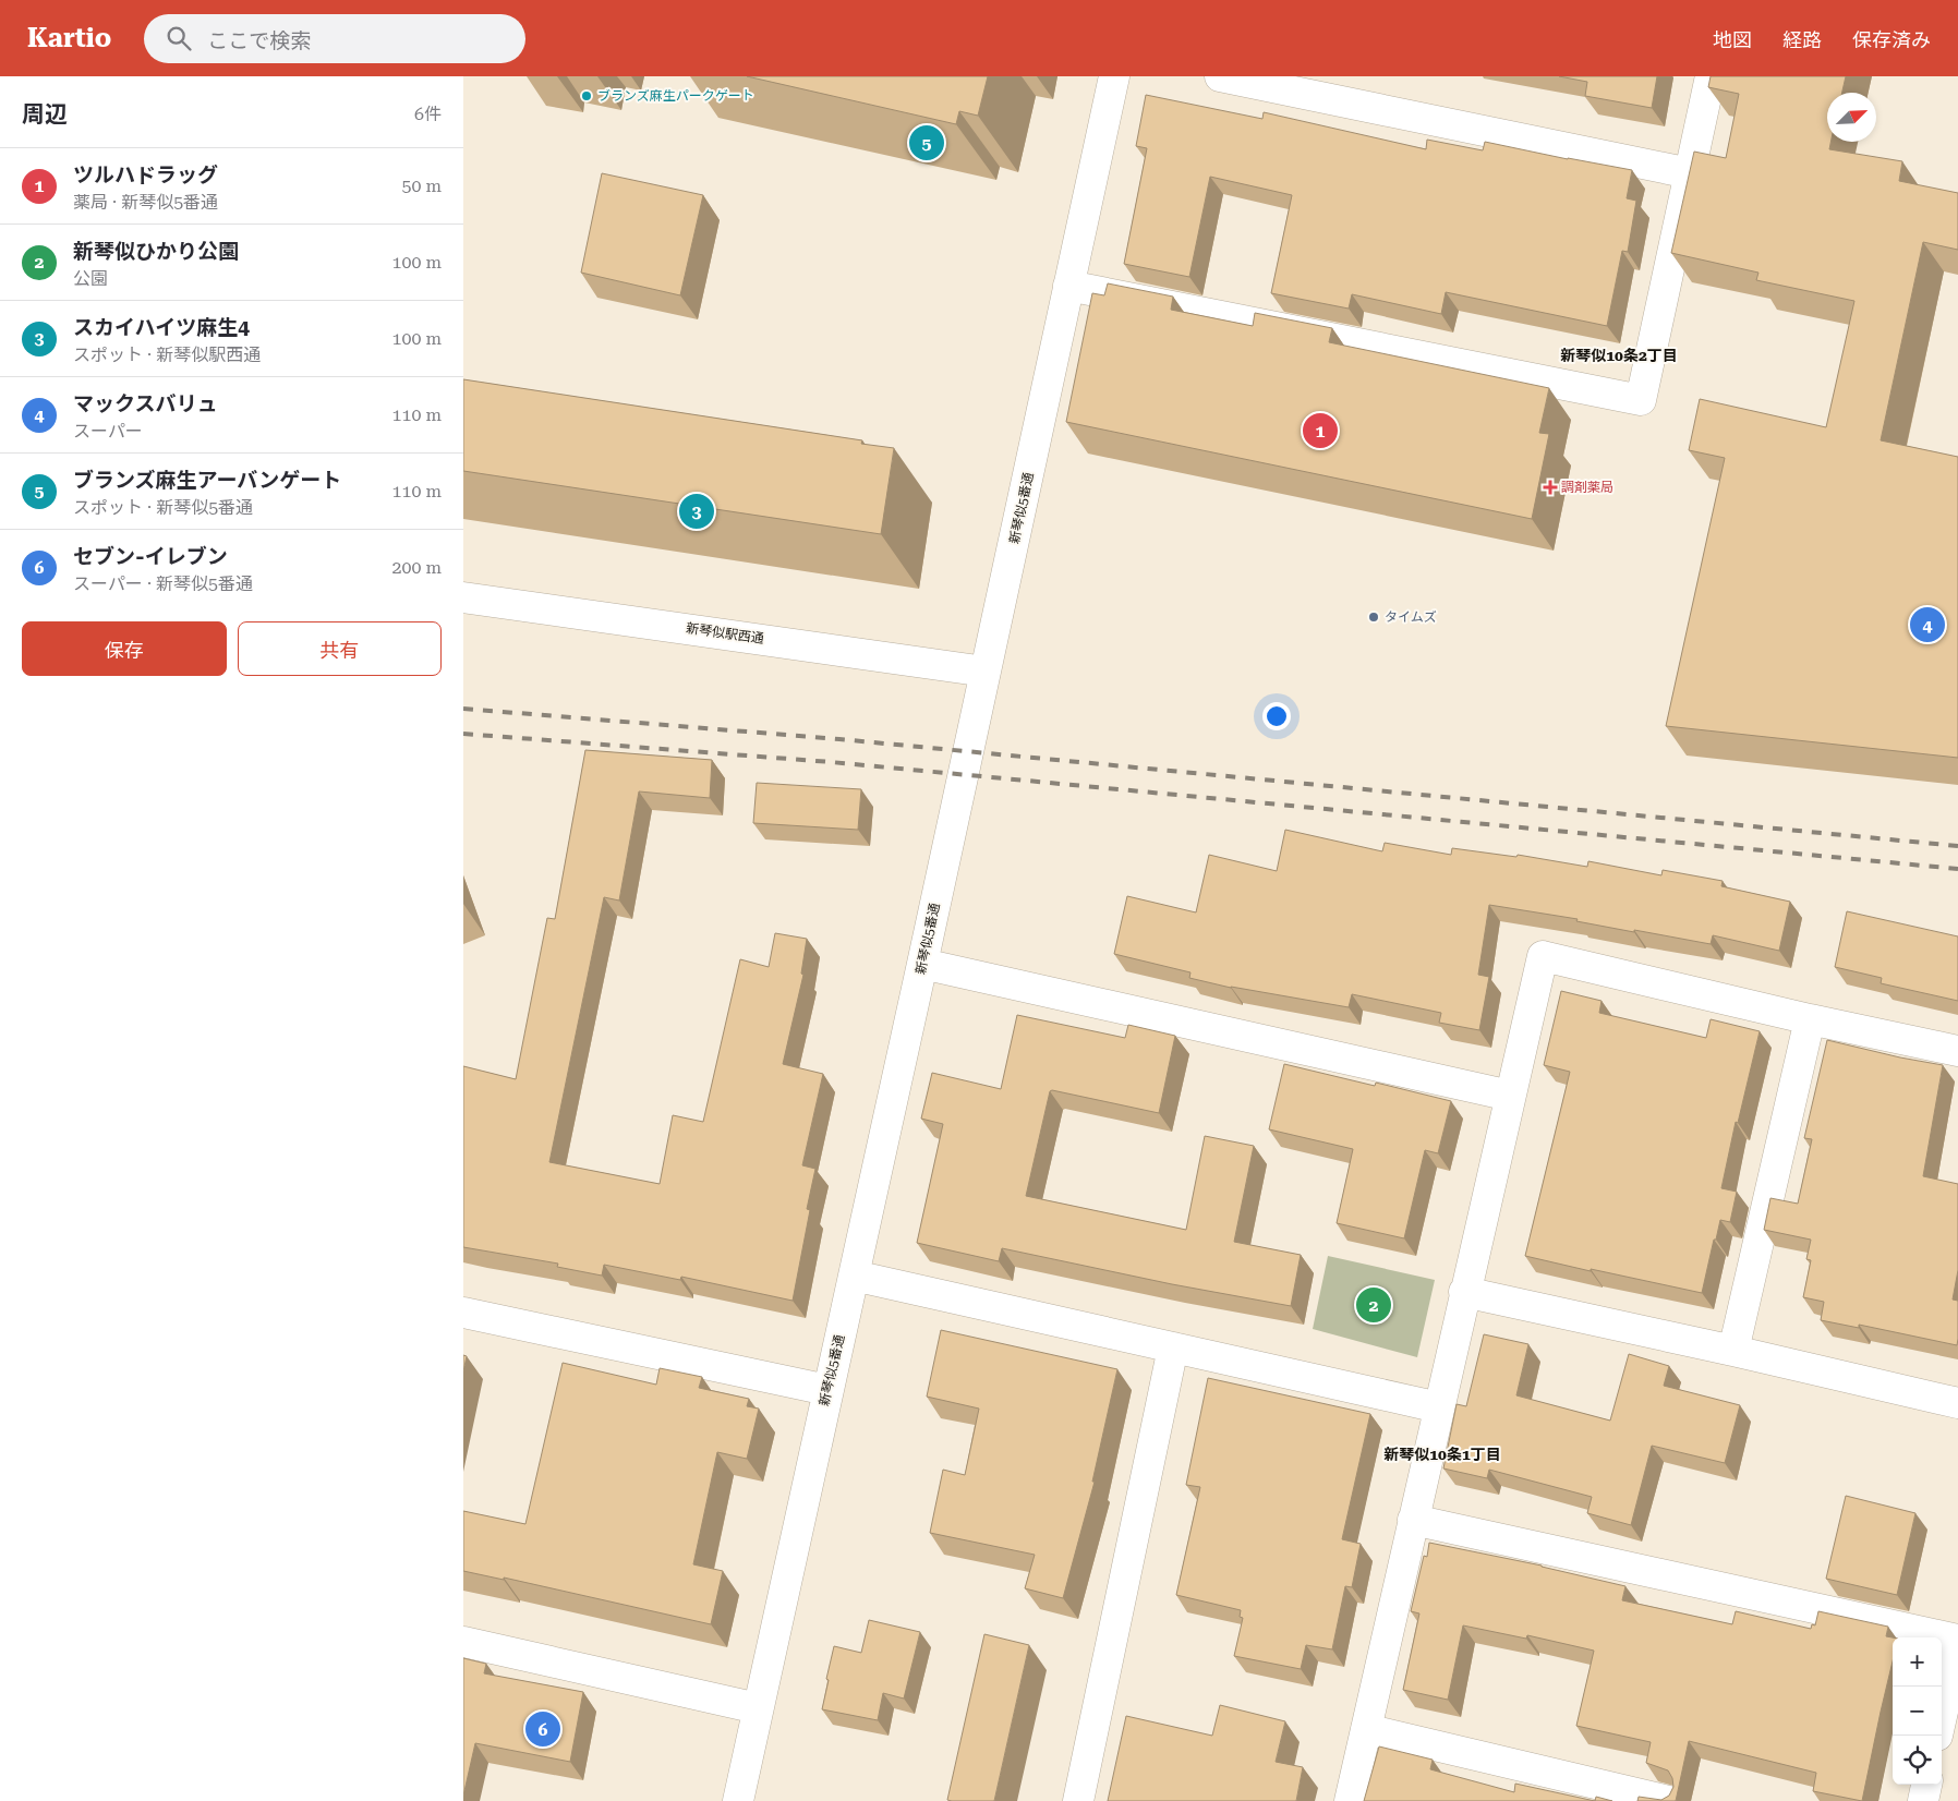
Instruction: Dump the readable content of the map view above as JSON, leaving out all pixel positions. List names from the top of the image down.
{
  "streets": {
    "street": ["新琴似5番通", "新琴似駅西通"]
  },
  "crossings": [
    ["新琴似5番通", "新琴似駅西通"]
  ],
  "districts": ["新琴似10条2丁目", "新琴似10条1丁目"],
  "places": {
    "other": ["ブランズ麻生パークゲート", "タイムズ"],
    "health": ["調剤薬局"]
  },
  "north": "top right",
  "page": {
    "header": "Kartio",
    "search": "ここで検索",
    "nav": ["地図", "経路", "保存済み"],
    "heading": ["周辺", "6件"],
    "pins": [
      "5",
      "1",
      "3",
      "4",
      "2",
      "6"
    ],
    "list": [
      {
        "mark": "1",
        "name": "ツルハドラッグ",
        "note": "薬局 · 新琴似5番通",
        "value": "50 m"
      },
      {
        "mark": "2",
        "name": "新琴似ひかり公園",
        "note": "公園",
        "value": "100 m"
      },
      {
        "mark": "3",
        "name": "スカイハイツ麻生4",
        "note": "スポット · 新琴似駅西通",
        "value": "100 m"
      },
      {
        "mark": "4",
        "name": "マックスバリュ",
        "note": "スーパー",
        "value": "110 m"
      },
      {
        "mark": "5",
        "name": "ブランズ麻生アーバンゲート",
        "note": "スポット · 新琴似5番通",
        "value": "110 m"
      },
      {
        "mark": "6",
        "name": "セブン-イレブン",
        "note": "スーパー · 新琴似5番通",
        "value": "200 m"
      }
    ],
    "buttons": ["保存", "共有"],
    "map_buttons": ["+", "−"]
  }
}
